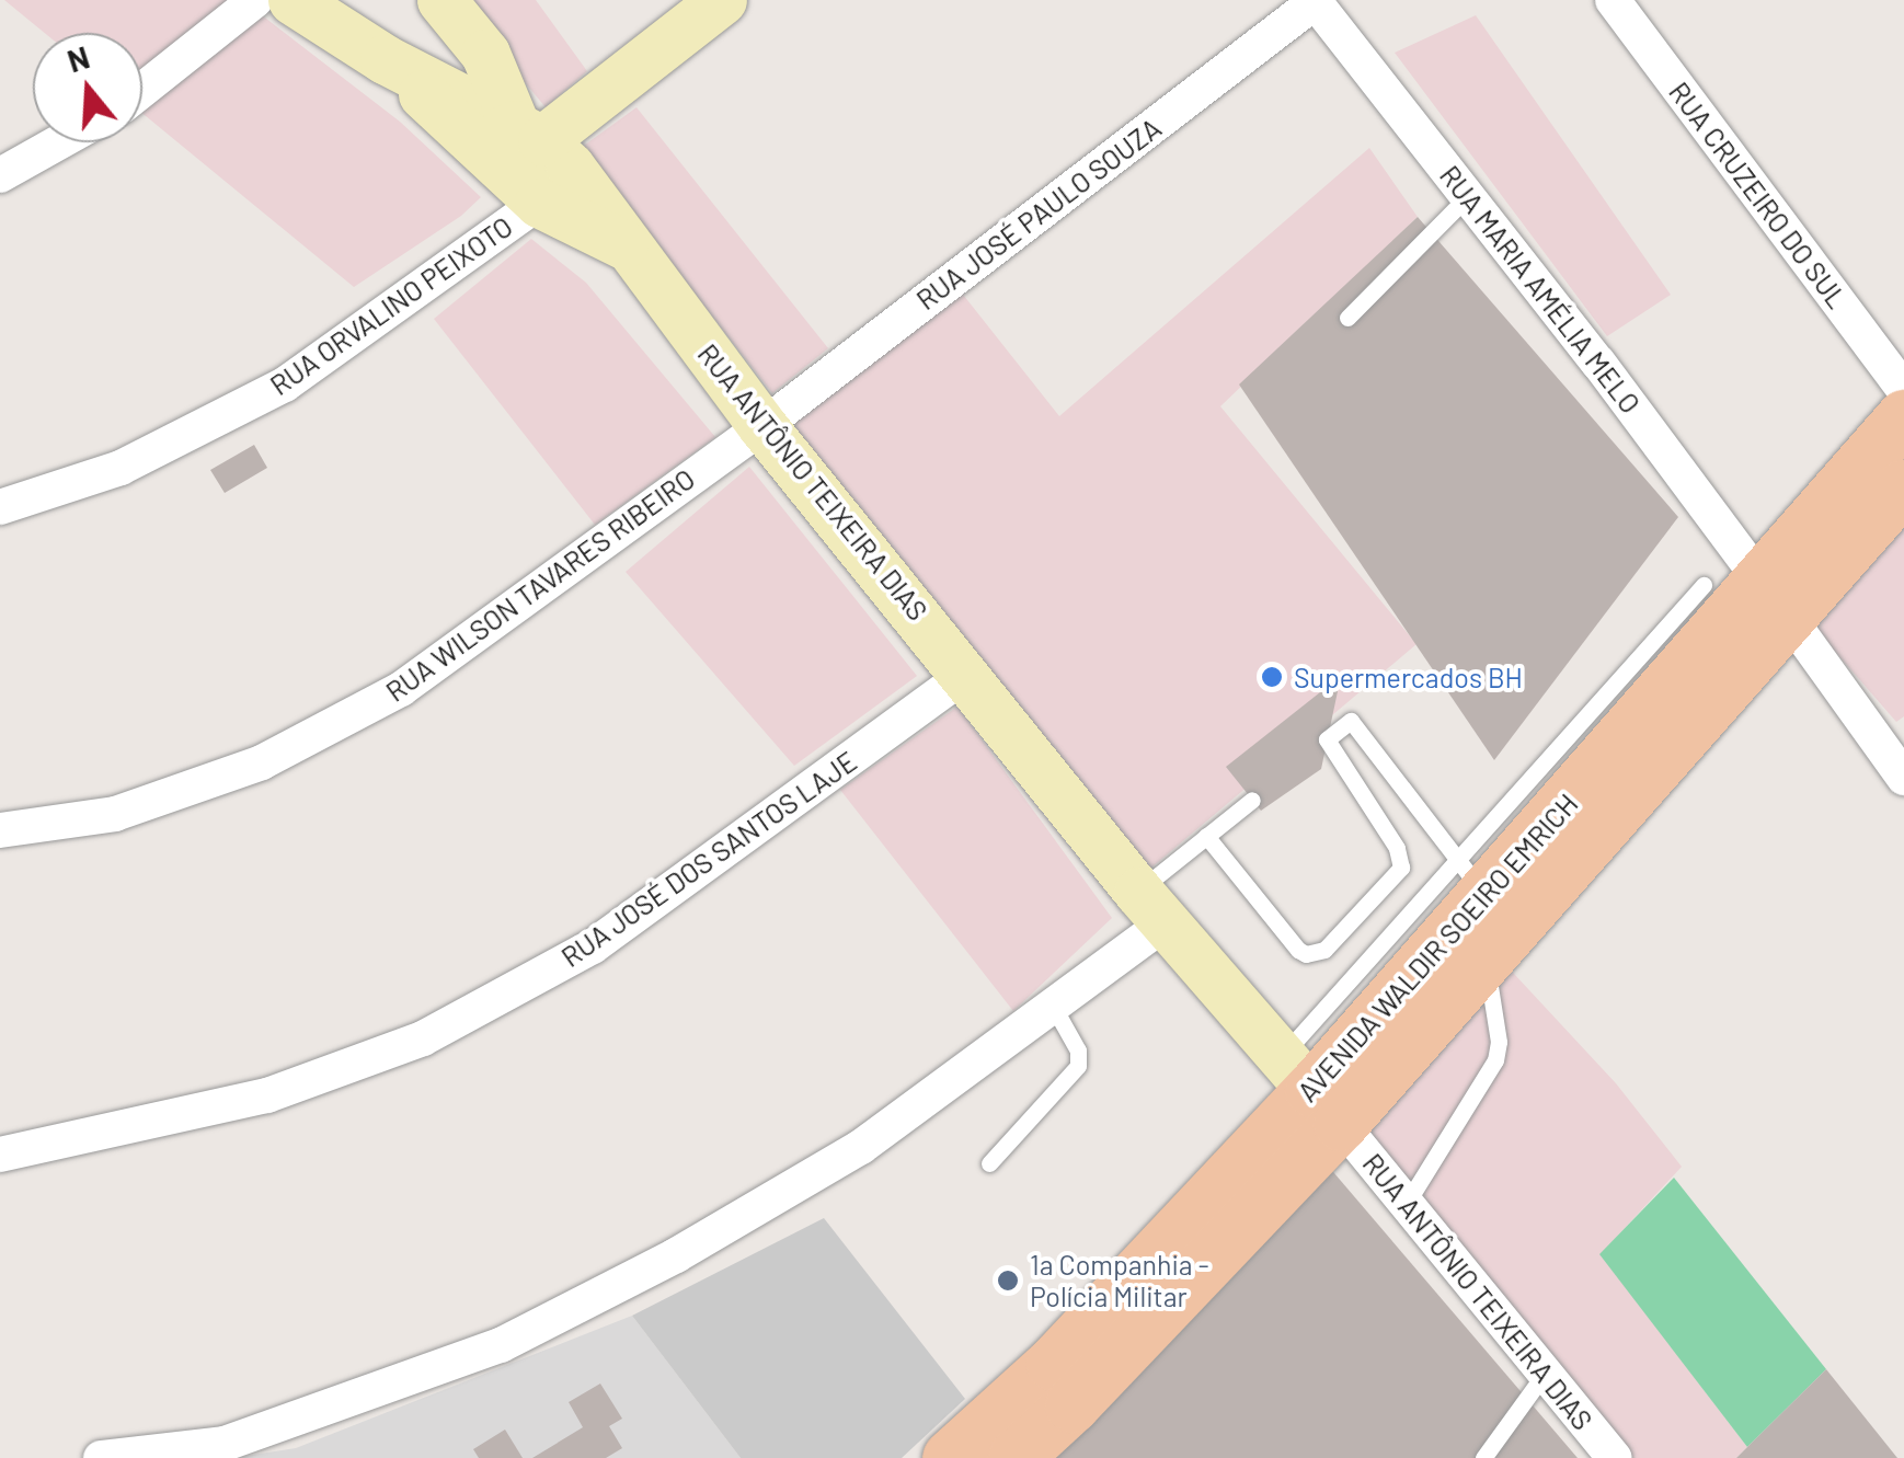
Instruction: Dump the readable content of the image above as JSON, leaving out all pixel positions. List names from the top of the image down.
{
  "streets": {
    "main road": ["RUA ANTÔNIO TEIXEIRA DIAS", "AVENIDA WALDIR SOEIRO EMRICH"],
    "street": [
      "RUA CRUZEIRO DO SUL",
      "RUA JOSÉ PAULO SOUZA",
      "RUA MARIA AMÉLIA MELO",
      "RUA ORVALINO PEIXOTO",
      "RUA WILSON TAVARES RIBEIRO",
      "RUA JOSÉ DOS SANTOS LAJE"
    ]
  },
  "crossings": [
    ["RUA JOSÉ PAULO SOUZA", "RUA MARIA AMÉLIA MELO"],
    ["RUA JOSÉ PAULO SOUZA", "RUA ANTÔNIO TEIXEIRA DIAS"],
    ["RUA JOSÉ PAULO SOUZA", "RUA WILSON TAVARES RIBEIRO"],
    ["RUA MARIA AMÉLIA MELO", "AVENIDA WALDIR SOEIRO EMRICH"],
    ["RUA ORVALINO PEIXOTO", "RUA ANTÔNIO TEIXEIRA DIAS"],
    ["RUA ANTÔNIO TEIXEIRA DIAS", "RUA WILSON TAVARES RIBEIRO"],
    ["RUA ANTÔNIO TEIXEIRA DIAS", "RUA JOSÉ DOS SANTOS LAJE"],
    ["RUA ANTÔNIO TEIXEIRA DIAS", "AVENIDA WALDIR SOEIRO EMRICH"]
  ],
  "places": ["Supermercados BH", "1a Companhia - Polícia Militar"],
  "north": "top"
}
